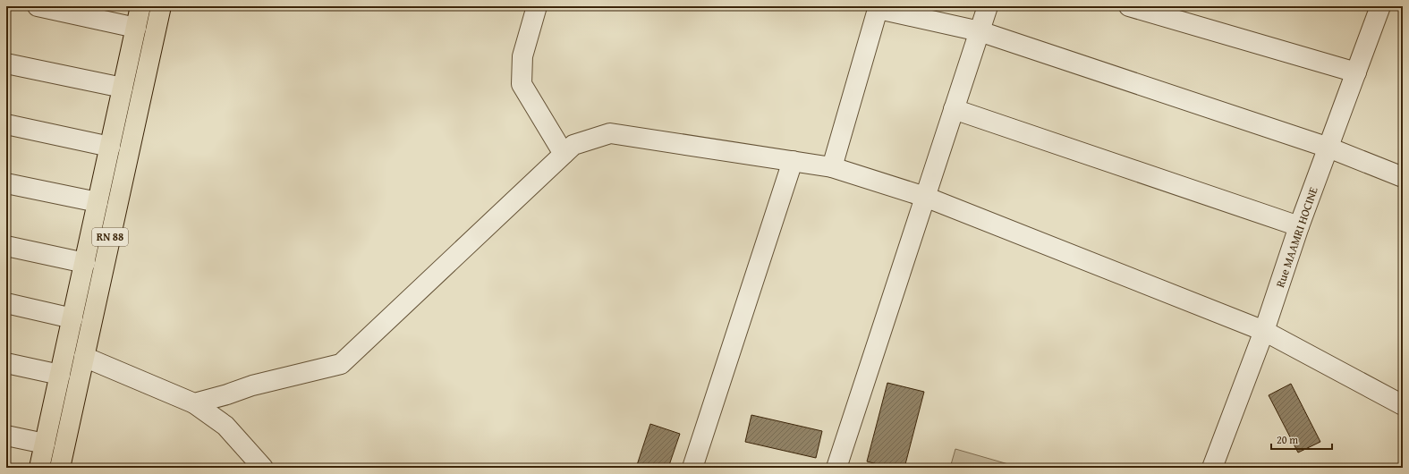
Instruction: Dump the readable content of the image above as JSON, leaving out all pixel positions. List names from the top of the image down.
{
  "streets": {
    "main road": ["RN 88"],
    "street": ["Rue MAAMRI HOCINE"]
  },
  "scale_bar": "20 m"
}
